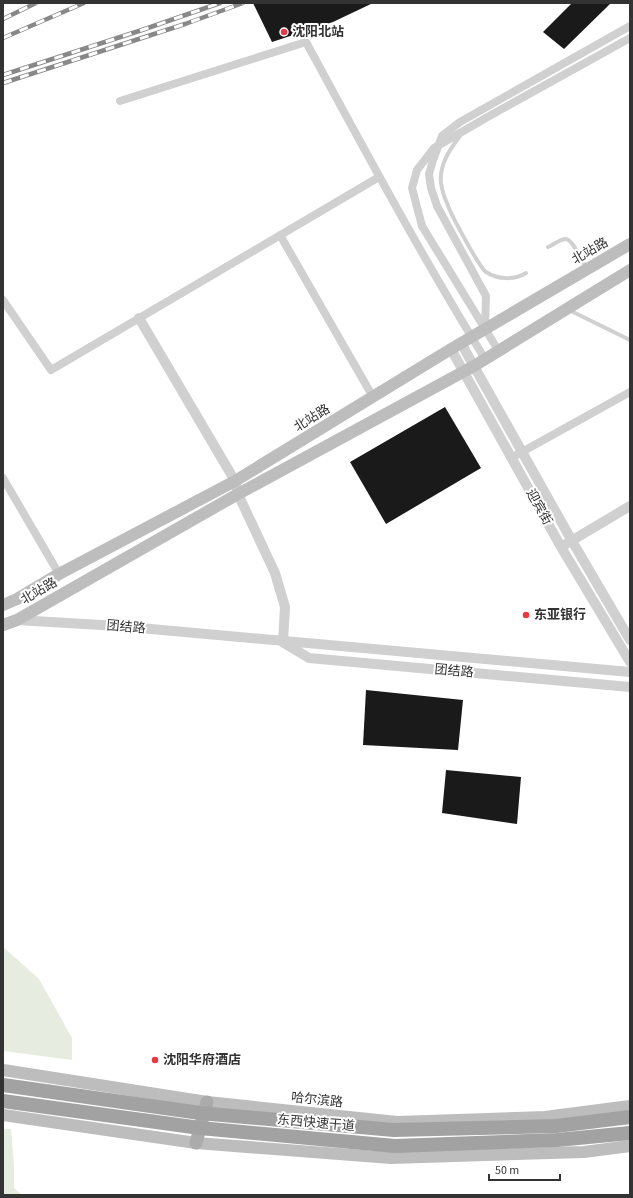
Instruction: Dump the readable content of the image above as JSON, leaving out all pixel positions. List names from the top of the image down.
{
  "streets": {
    "highway": ["东西快速干道"],
    "main road": ["北站路", "哈尔滨路"],
    "street": ["迎宾街", "团结路"]
  },
  "crossings": [
    ["北站路", "迎宾街"],
    ["北站路", "团结路"]
  ],
  "places": ["沈阳北站", "东亚银行", "沈阳华府酒店"],
  "scale_bar": "50 m"
}
